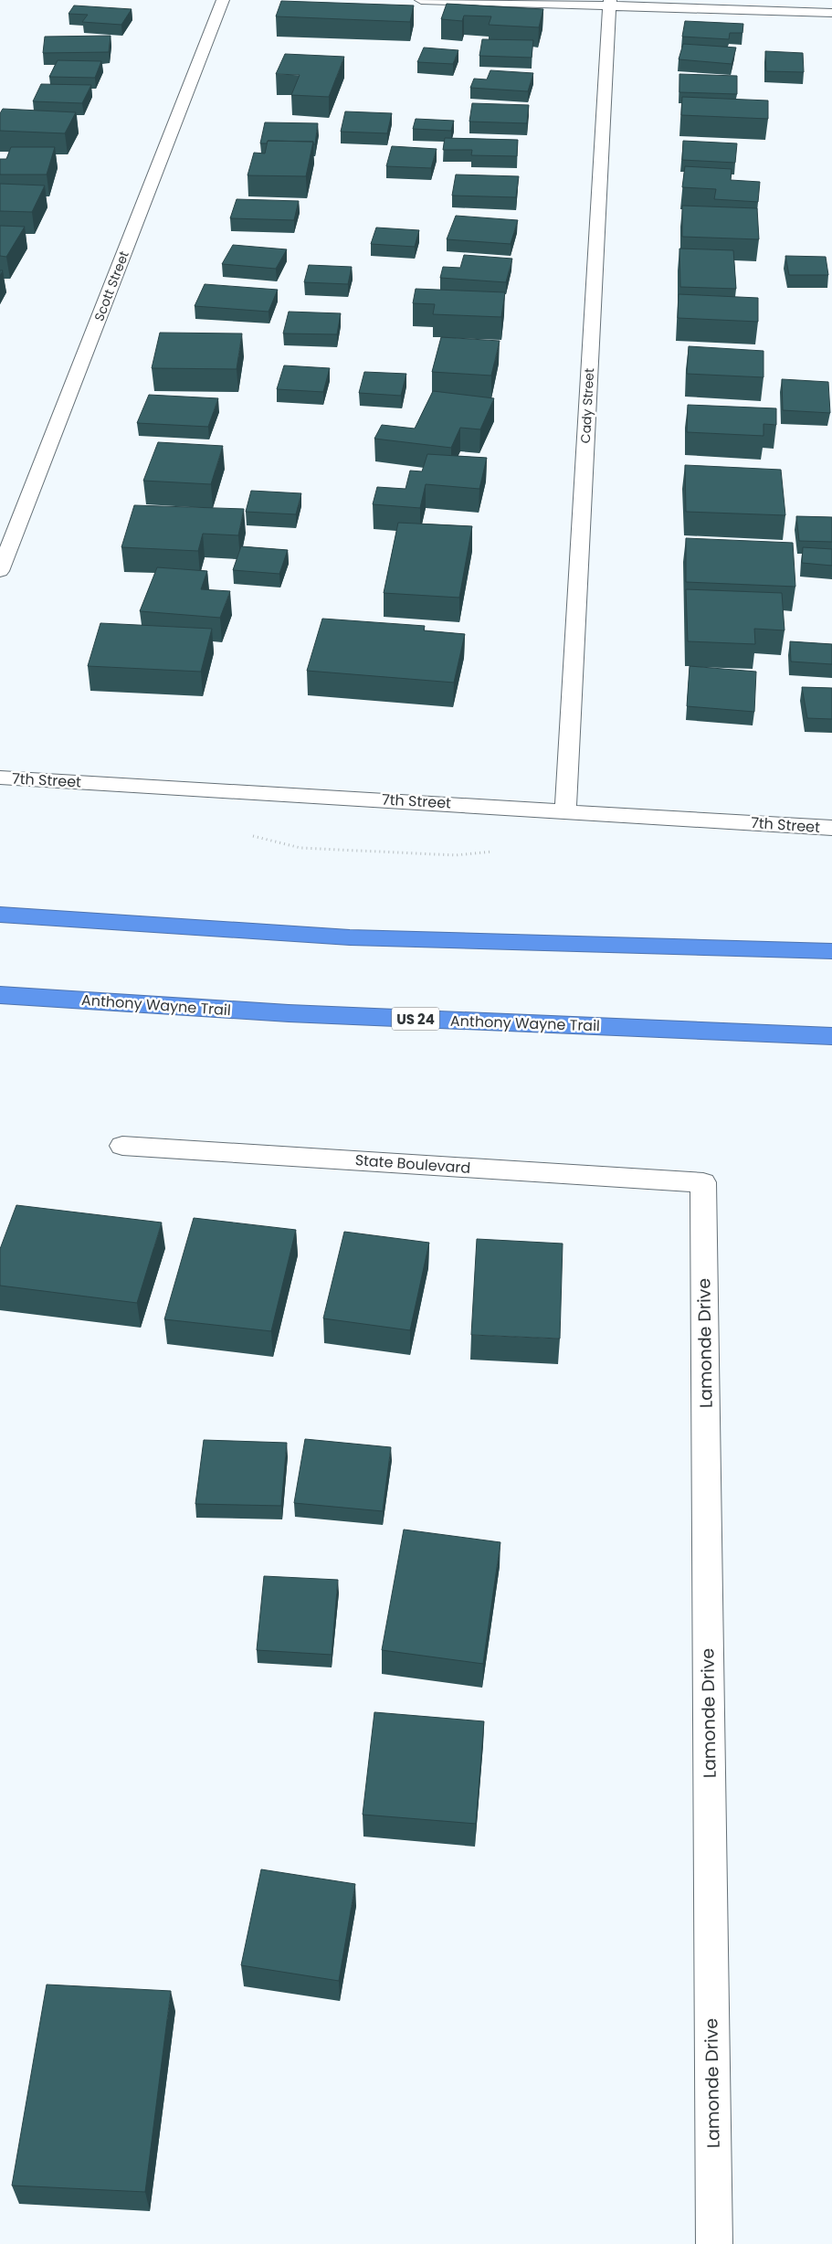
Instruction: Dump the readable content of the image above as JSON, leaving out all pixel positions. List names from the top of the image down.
{
  "streets": {
    "highway": ["Anthony Wayne Trail", "US 24"],
    "street": [
      "Scott Street",
      "Cady Street",
      "7th Street",
      "State Boulevard",
      "Lamonde Drive"
    ]
  },
  "crossings": [
    ["Cady Street", "7th Street"],
    ["State Boulevard", "Lamonde Drive"]
  ]
}
